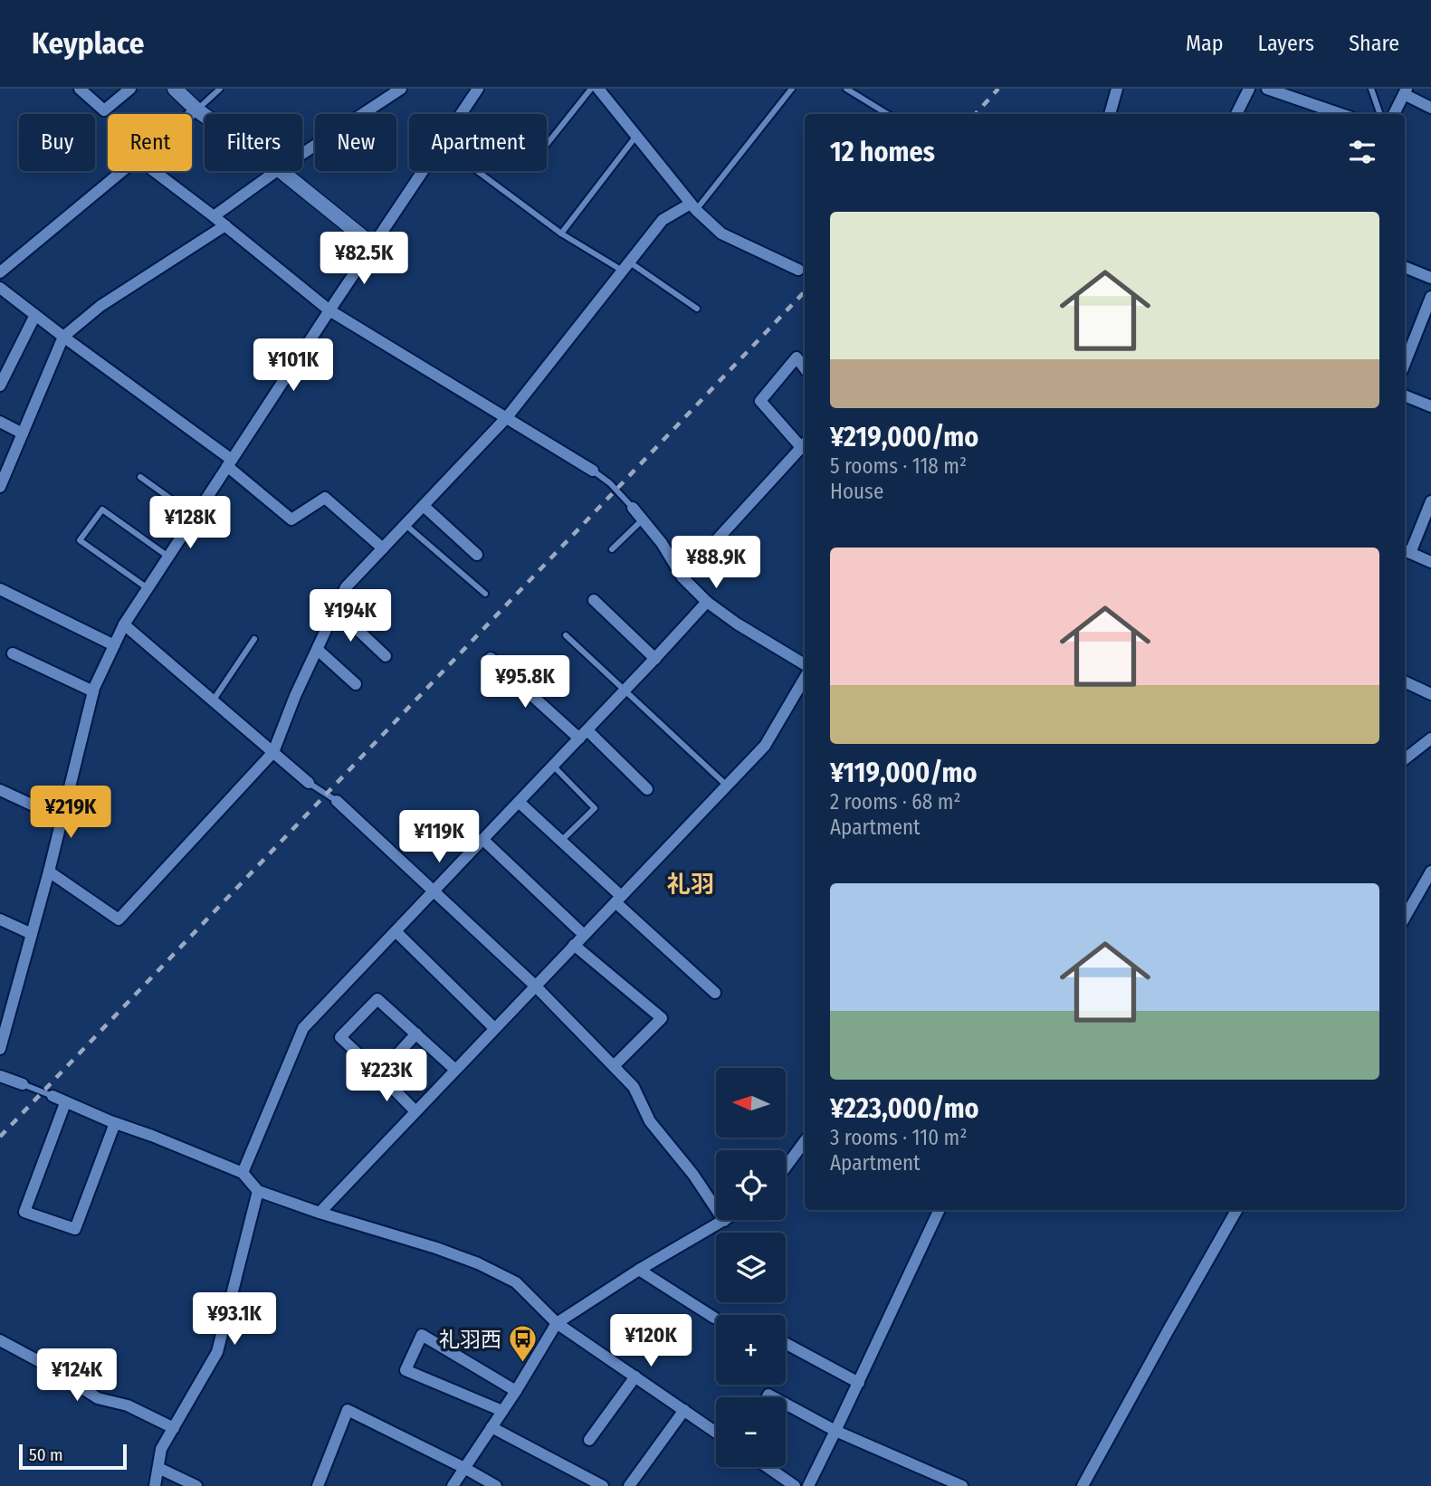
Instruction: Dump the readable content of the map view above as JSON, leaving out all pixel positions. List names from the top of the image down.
{
  "districts": ["礼羽"],
  "places": {
    "bus stop": ["礼羽西"]
  },
  "scale_bar": "50 m",
  "north": "left",
  "page": {
    "header": "Keyplace",
    "nav": ["Map", "Layers", "Share"],
    "chip": [
      "Buy",
      "Rent",
      "Filters",
      "New",
      "Apartment"
    ],
    "heading": "12 homes",
    "list": [
      {
        "name": "¥219,000/mo",
        "note": "5 rooms · 118 m² · House"
      },
      {
        "name": "¥119,000/mo",
        "note": "2 rooms · 68 m² · Apartment"
      },
      {
        "name": "¥223,000/mo",
        "note": "3 rooms · 110 m² · Apartment"
      }
    ],
    "price": [
      "¥82.5K",
      "¥101K",
      "¥128K",
      "¥88.9K",
      "¥194K",
      "¥95.8K",
      "¥219K",
      "¥119K",
      "¥223K",
      "¥93.1K",
      "¥120K",
      "¥124K"
    ],
    "map_buttons": ["+", "−"],
    "scale": "50 m"
  }
}
